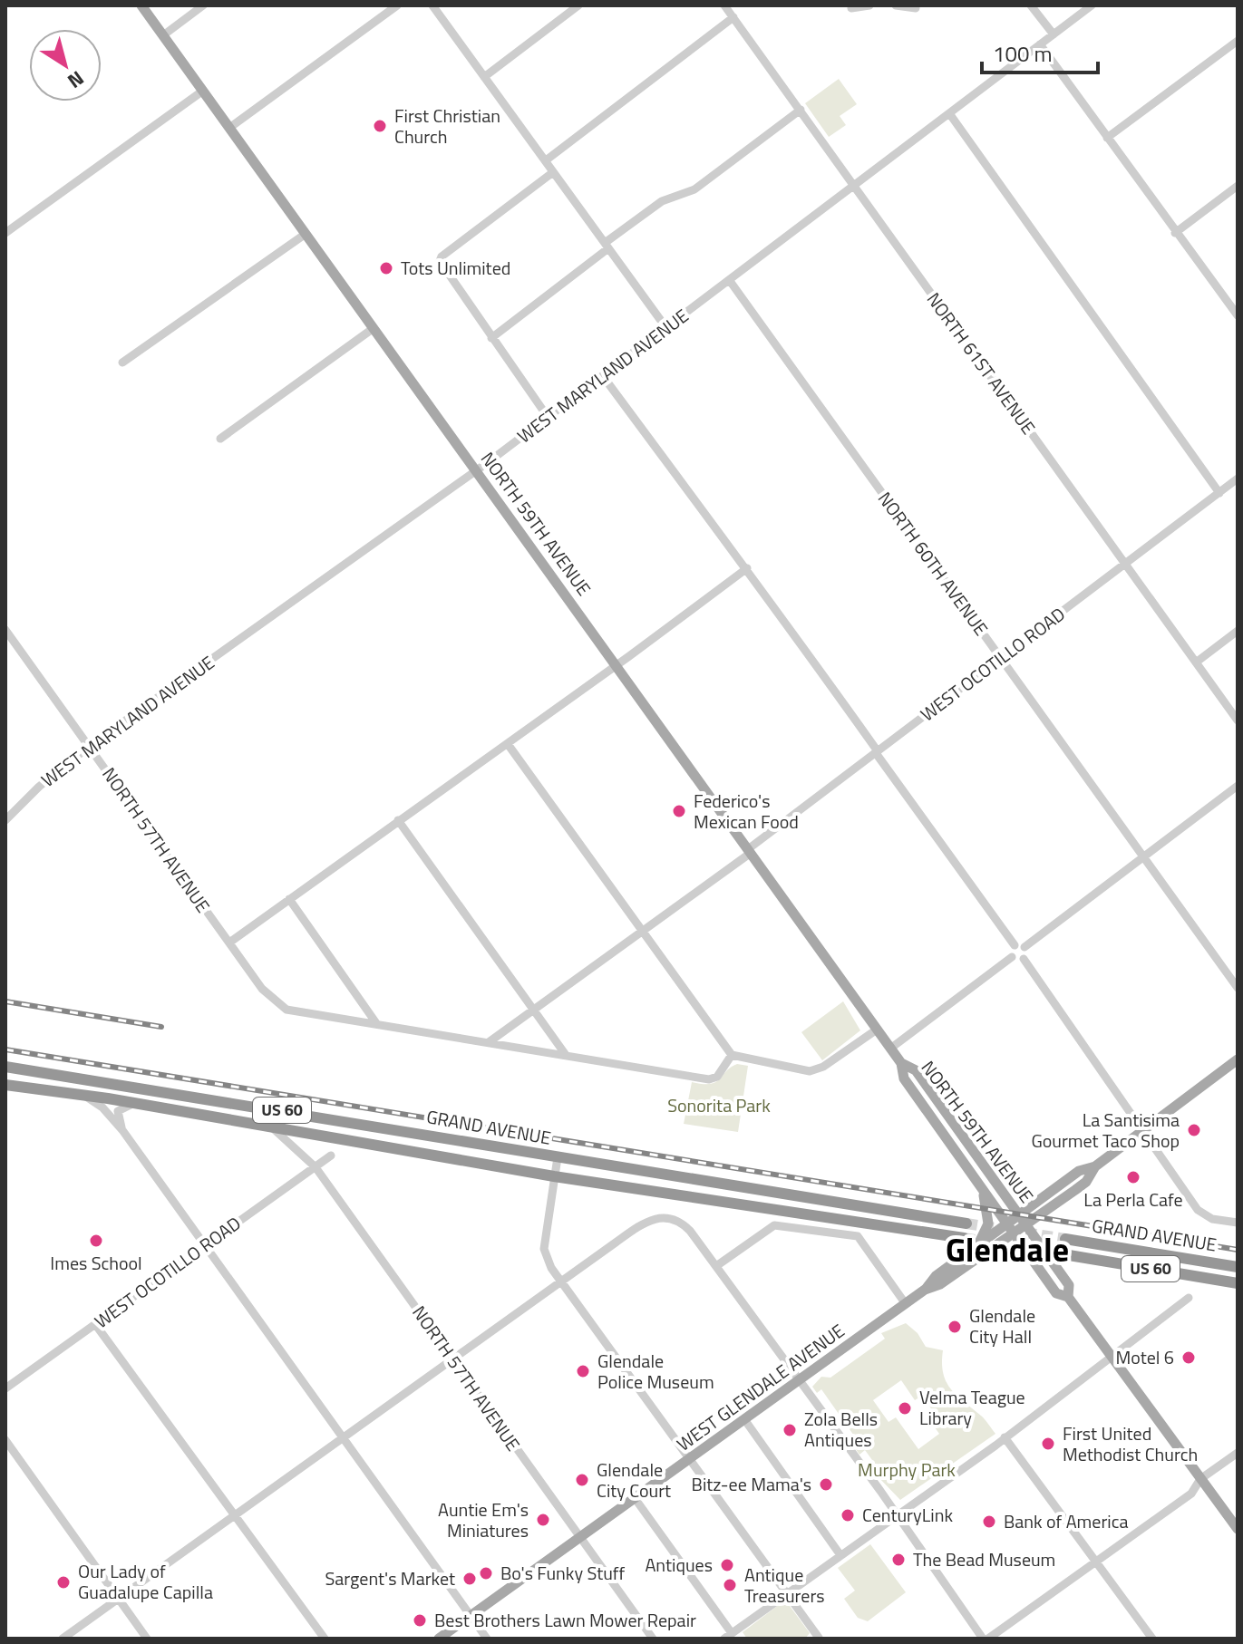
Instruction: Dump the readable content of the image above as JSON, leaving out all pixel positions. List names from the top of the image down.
{
  "streets": {
    "highway": ["US 60", "GRAND AVENUE"],
    "main road": ["NORTH 59TH AVENUE", "WEST GLENDALE AVENUE"],
    "street": [
      "NORTH 61ST AVENUE",
      "WEST MARYLAND AVENUE",
      "NORTH 60TH AVENUE",
      "WEST OCOTILLO ROAD",
      "NORTH 57TH AVENUE"
    ]
  },
  "crossings": [
    ["NORTH 61ST AVENUE", "WEST MARYLAND AVENUE"],
    ["NORTH 61ST AVENUE", "WEST OCOTILLO ROAD"],
    ["WEST MARYLAND AVENUE", "NORTH 59TH AVENUE"],
    ["WEST MARYLAND AVENUE", "NORTH 60TH AVENUE"],
    ["WEST MARYLAND AVENUE", "NORTH 57TH AVENUE"],
    ["NORTH 59TH AVENUE", "WEST OCOTILLO ROAD"],
    ["NORTH 59TH AVENUE", "WEST GLENDALE AVENUE"],
    ["NORTH 60TH AVENUE", "WEST OCOTILLO ROAD"],
    ["WEST OCOTILLO ROAD", "NORTH 57TH AVENUE"],
    ["NORTH 57TH AVENUE", "GRAND AVENUE"],
    ["NORTH 57TH AVENUE", "WEST GLENDALE AVENUE"]
  ],
  "districts": ["Glendale"],
  "parks": ["Sonorita Park", "Murphy Park"],
  "places": [
    "First Christian Church",
    "Tots Unlimited",
    "Federico's Mexican Food",
    "La Santisima Gourmet Taco Shop",
    "La Perla Cafe",
    "Imes School",
    "Glendale City Hall",
    "Motel 6",
    "Glendale Police Museum",
    "Velma Teague Library",
    "Zola Bells Antiques",
    "First United Methodist Church",
    "Glendale City Court",
    "Bitz-ee Mama's",
    "CenturyLink",
    "Auntie Em's Miniatures",
    "Bank of America",
    "The Bead Museum",
    "Antiques",
    "Bo's Funky Stuff",
    "Sargent's Market",
    "Our Lady of Guadalupe Capilla",
    "Antique Treasurers",
    "Best Brothers Lawn Mower Repair"
  ],
  "scale_bar": "100 m",
  "north": "bottom right"
}
